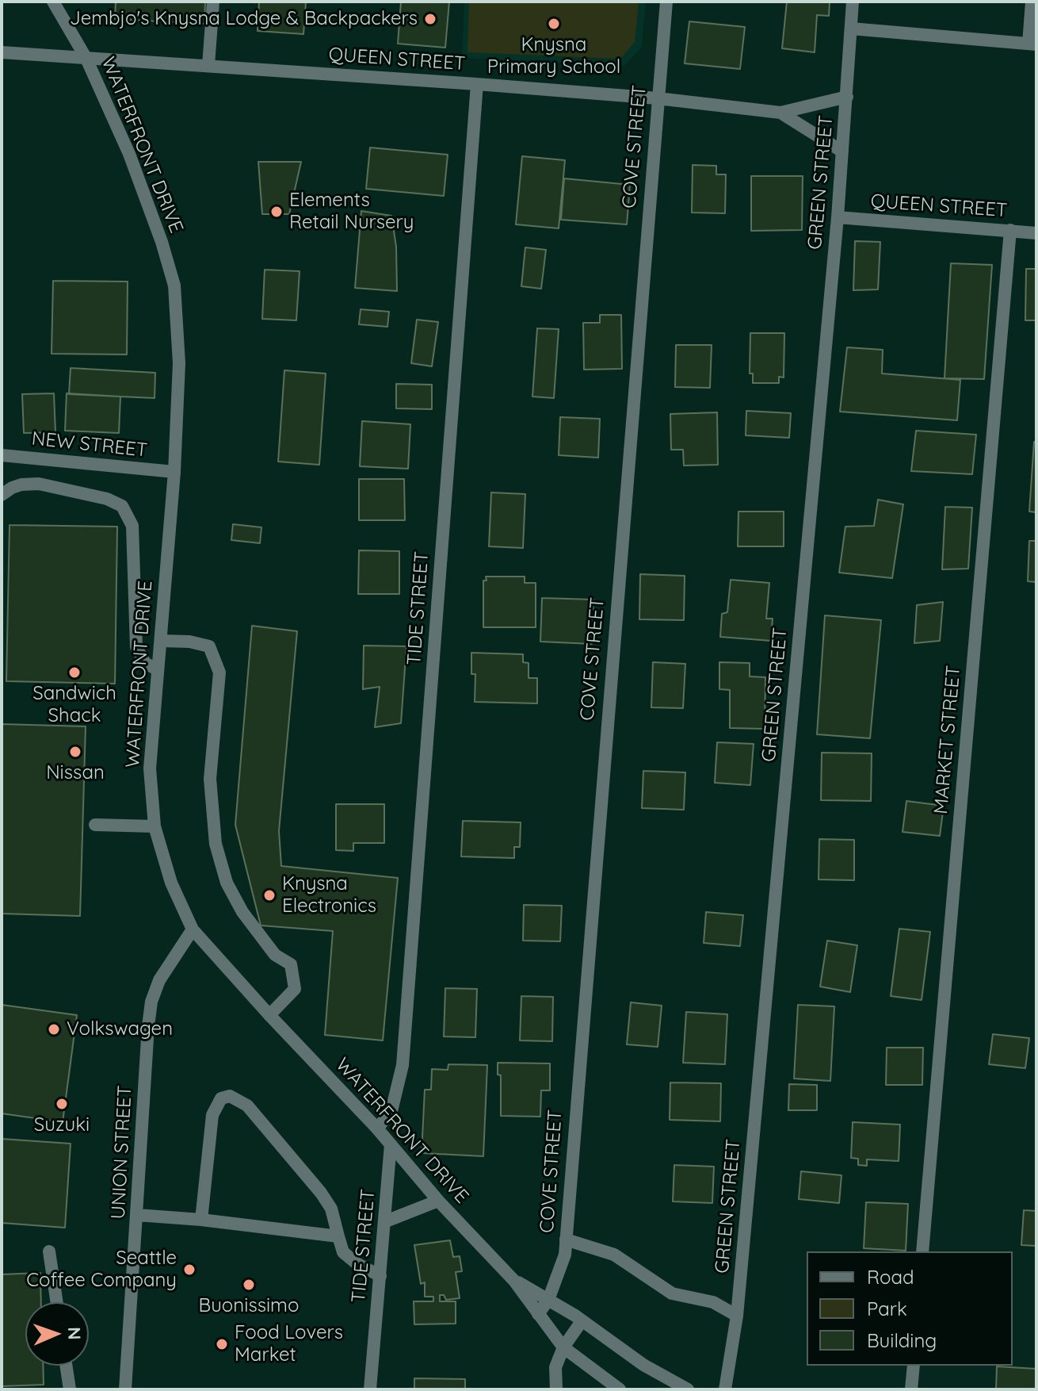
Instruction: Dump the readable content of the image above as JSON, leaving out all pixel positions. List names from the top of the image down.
{
  "streets": {
    "street": [
      "QUEEN STREET",
      "WATERFRONT DRIVE",
      "COVE STREET",
      "GREEN STREET",
      "NEW STREET",
      "TIDE STREET",
      "MARKET STREET",
      "UNION STREET"
    ]
  },
  "crossings": [
    ["QUEEN STREET", "WATERFRONT DRIVE"],
    ["QUEEN STREET", "COVE STREET"],
    ["QUEEN STREET", "GREEN STREET"],
    ["QUEEN STREET", "TIDE STREET"],
    ["QUEEN STREET", "MARKET STREET"],
    ["WATERFRONT DRIVE", "COVE STREET"],
    ["WATERFRONT DRIVE", "NEW STREET"],
    ["WATERFRONT DRIVE", "TIDE STREET"],
    ["WATERFRONT DRIVE", "UNION STREET"]
  ],
  "places": [
    "Jembjo's Knysna Lodge & Backpackers",
    "Knysna Primary School",
    "Elements Retail Nursery",
    "Sandwich Shack",
    "Nissan",
    "Knysna Electronics",
    "Volkswagen",
    "Suzuki",
    "Seattle Coffee Company",
    "Buonissimo",
    "Food Lovers Market"
  ],
  "legend": ["Road", "Park", "Building"],
  "north": "right"
}
